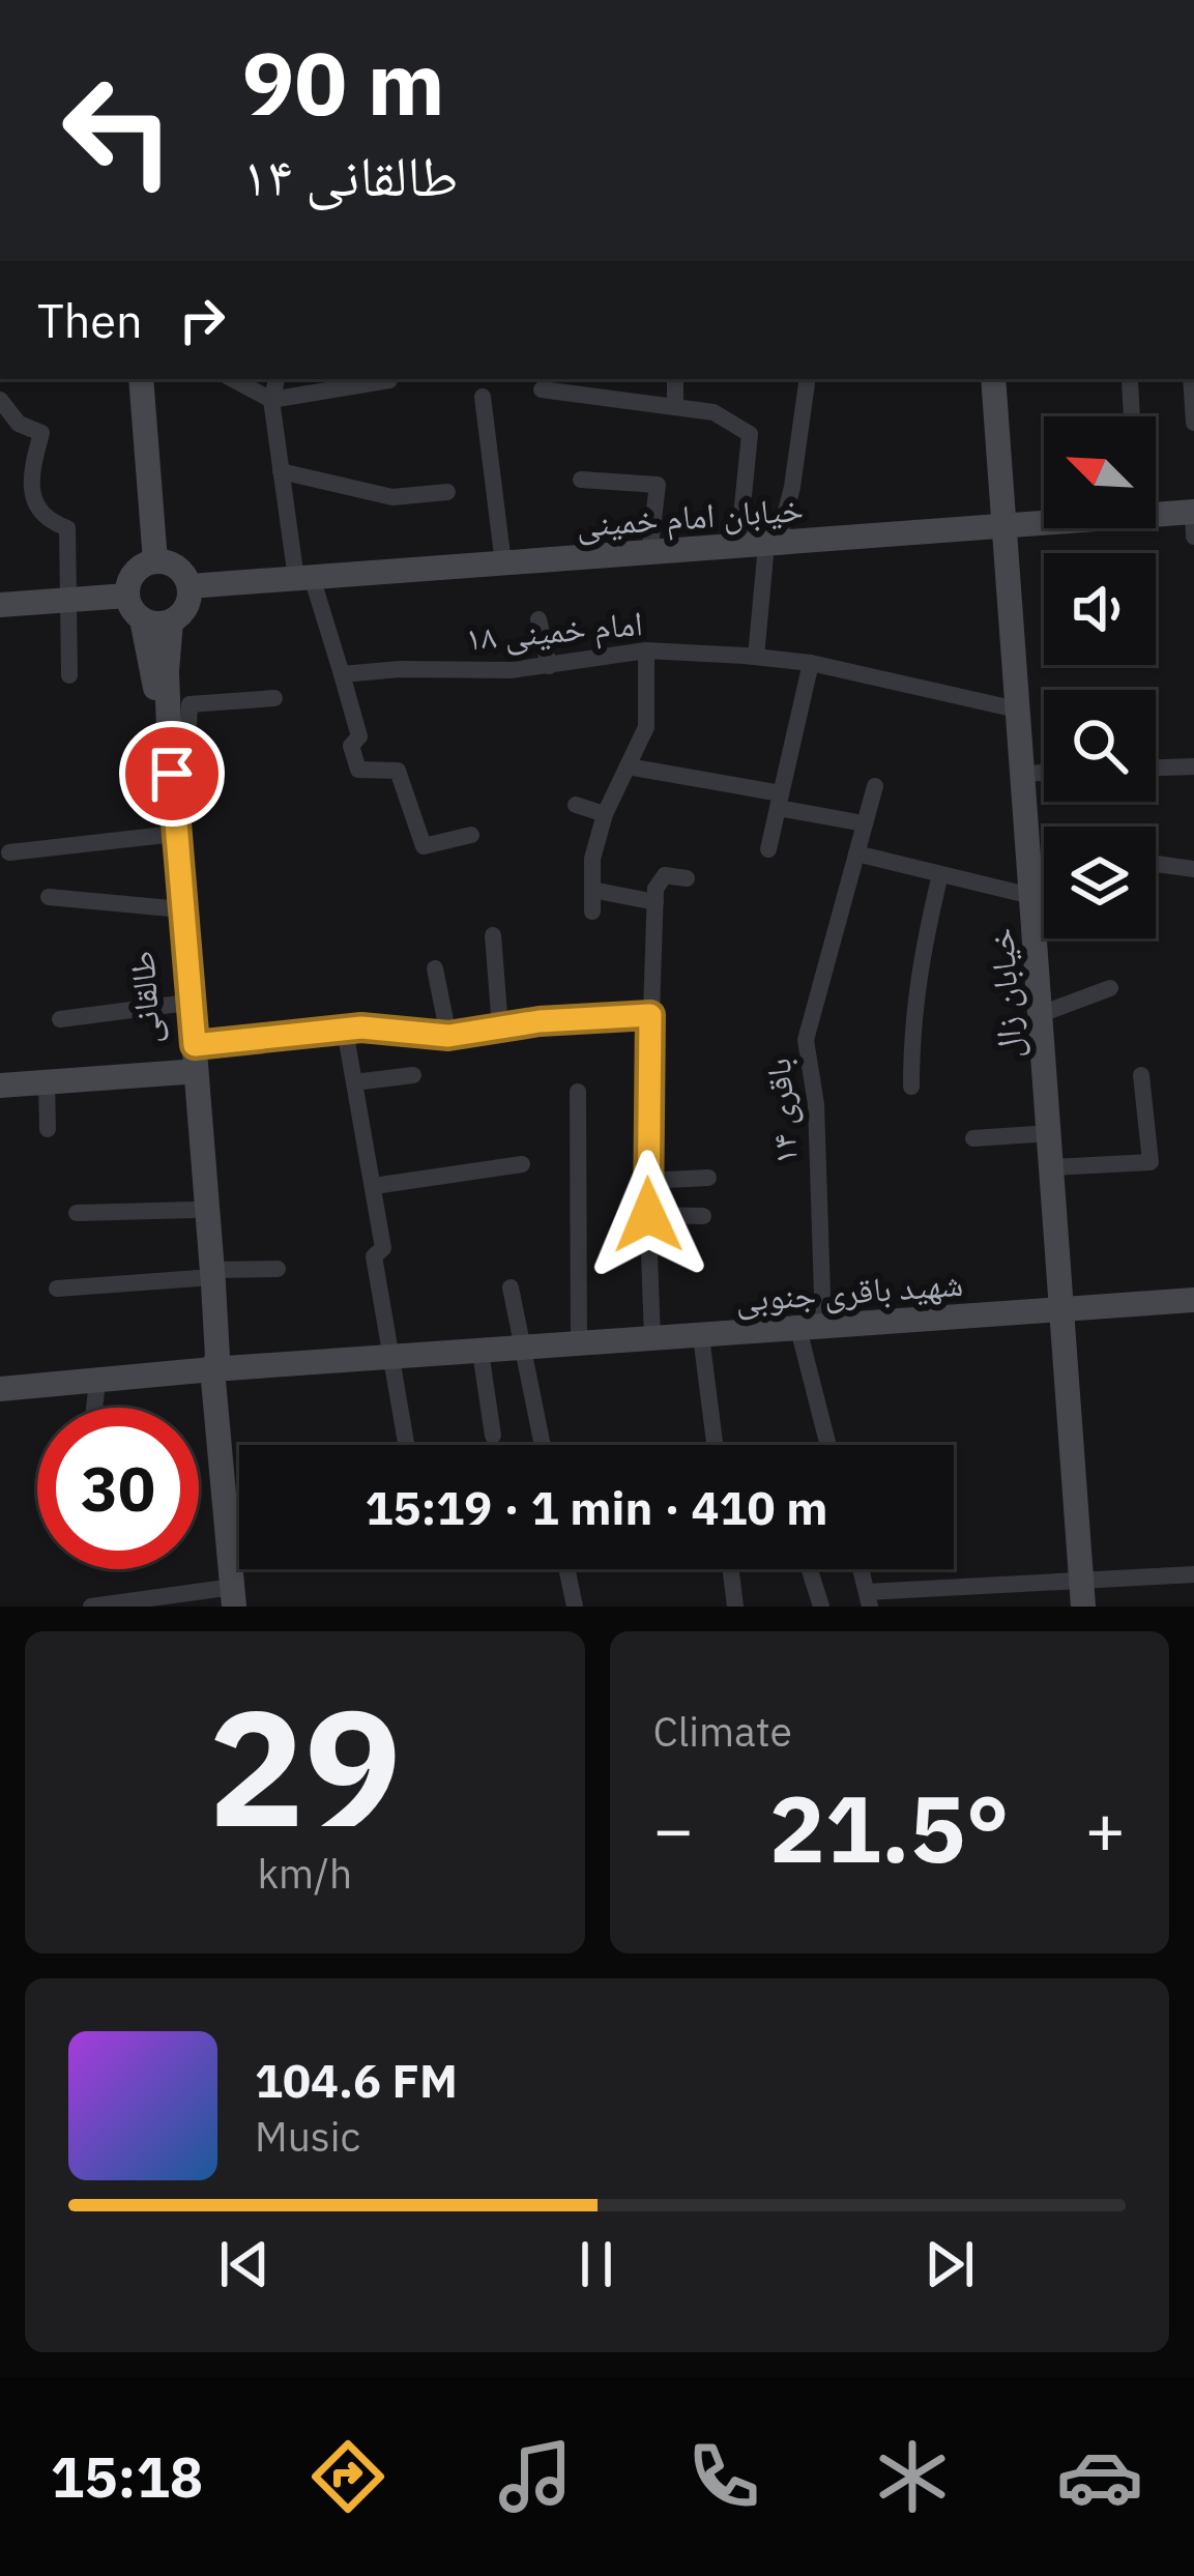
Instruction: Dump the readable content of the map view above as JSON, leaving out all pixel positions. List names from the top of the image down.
{
  "streets": {
    "main road": [
      "خیابان امام خمینی",
      "خیابان زال",
      "طالقانی",
      "شهید باقری جنوبی"
    ],
    "street": ["امام خمینی ۱۸", "باقری ۱۴"]
  },
  "crossings": [
    ["خیابان امام خمینی", "خیابان زال"],
    ["خیابان امام خمینی", "طالقانی"],
    ["امام خمینی ۱۸", "خیابان زال"],
    ["خیابان زال", "شهید باقری جنوبی"],
    ["طالقانی", "شهید باقری جنوبی"],
    ["باقری ۱۴", "شهید باقری جنوبی"]
  ],
  "north": "top left",
  "page": {
    "turn": ["90 m", "طالقانی ۱۴"],
    "then": "Then",
    "limit": "30",
    "trip": "15:19 · 1 min · 410 m",
    "tile": [
      ["29", "km/h"],
      "Climate"
    ],
    "heat": ["−", "21.5°", "+"],
    "song": ["104.6 FM", "Music"],
    "tabs": "15:18"
  }
}
